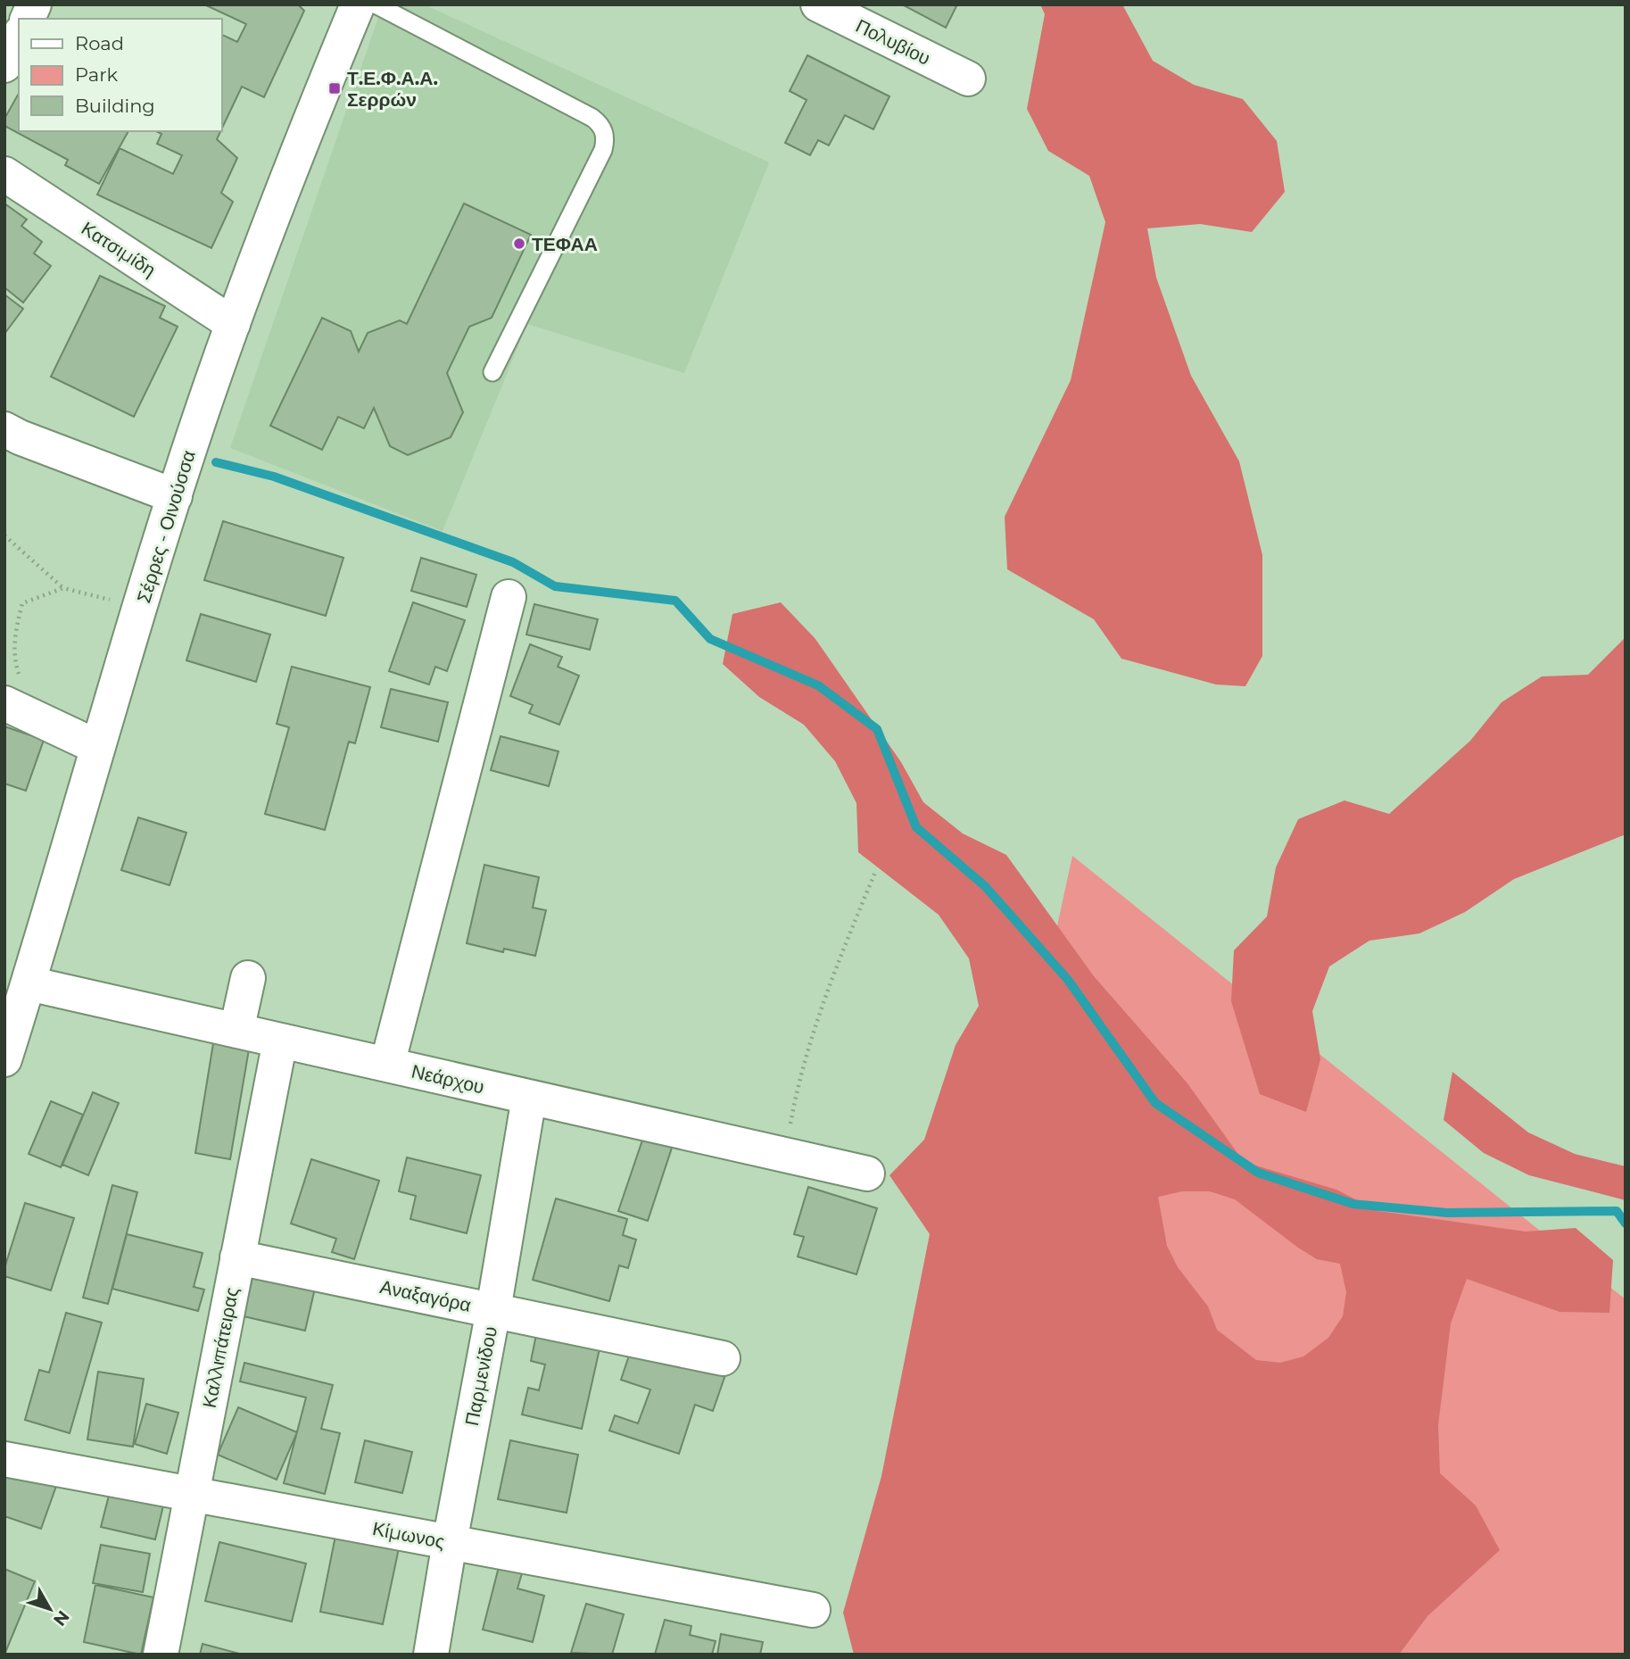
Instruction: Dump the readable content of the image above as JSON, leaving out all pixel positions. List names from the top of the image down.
{
  "streets": {
    "street": [
      "Πολυβίου",
      "Κατσιμίδη",
      "Σέρρες - Οινούσσα",
      "Νεάρχου",
      "Αναξαγόρα",
      "Καλλιπάτειρας",
      "Παρμενίδου",
      "Κίμωνος"
    ]
  },
  "crossings": [
    ["Κατσιμίδη", "Σέρρες - Οινούσσα"],
    ["Σέρρες - Οινούσσα", "Νεάρχου"],
    ["Νεάρχου", "Καλλιπάτειρας"],
    ["Νεάρχου", "Παρμενίδου"],
    ["Αναξαγόρα", "Καλλιπάτειρας"],
    ["Αναξαγόρα", "Παρμενίδου"],
    ["Καλλιπάτειρας", "Κίμωνος"],
    ["Παρμενίδου", "Κίμωνος"]
  ],
  "places": {
    "transit": ["Τ.Ε.Φ.Α.Α. Σερρών"],
    "other": ["ΤΕΦΑΑ"]
  },
  "legend": ["Road", "Park", "Building"],
  "north": "bottom right"
}
